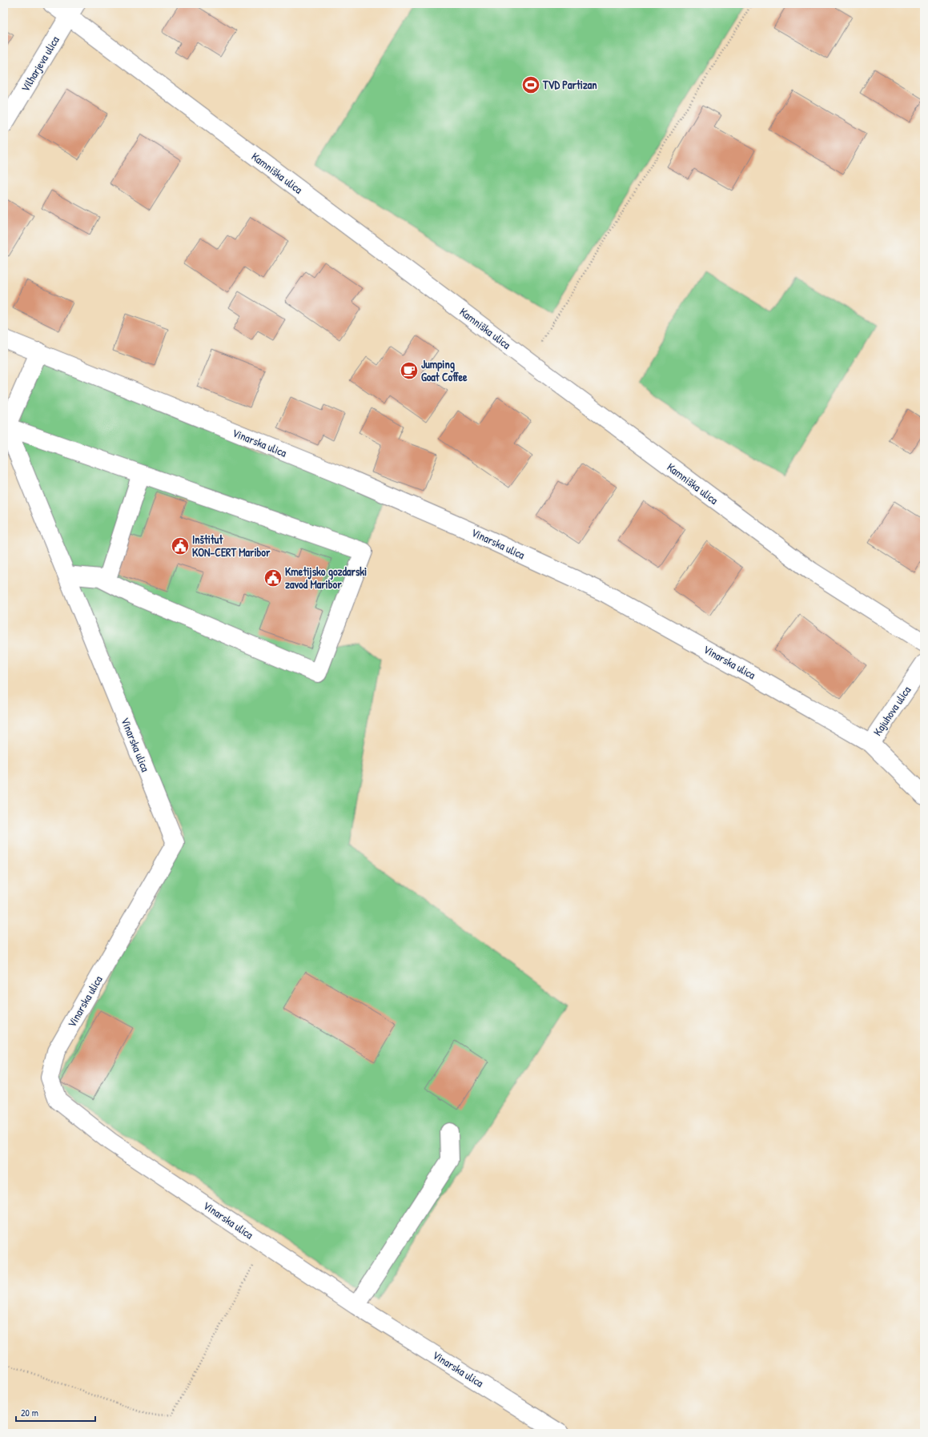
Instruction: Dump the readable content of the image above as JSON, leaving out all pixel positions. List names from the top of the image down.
{
  "streets": {
    "street": [
      "Vilharjeva ulica",
      "Kamniška ulica",
      "Vinarska ulica",
      "Kajuhova ulica"
    ]
  },
  "crossings": [
    ["Vilharjeva ulica", "Kamniška ulica"],
    ["Vinarska ulica", "Kajuhova ulica"]
  ],
  "places": {
    "sports": ["TVD Partizan"],
    "cafe": ["Jumping Goat Coffee"],
    "public building": ["Inštitut KON-CERT Maribor", "Kmetijsko gozdarski zavod Maribor"]
  },
  "scale_bar": "20 m"
}
